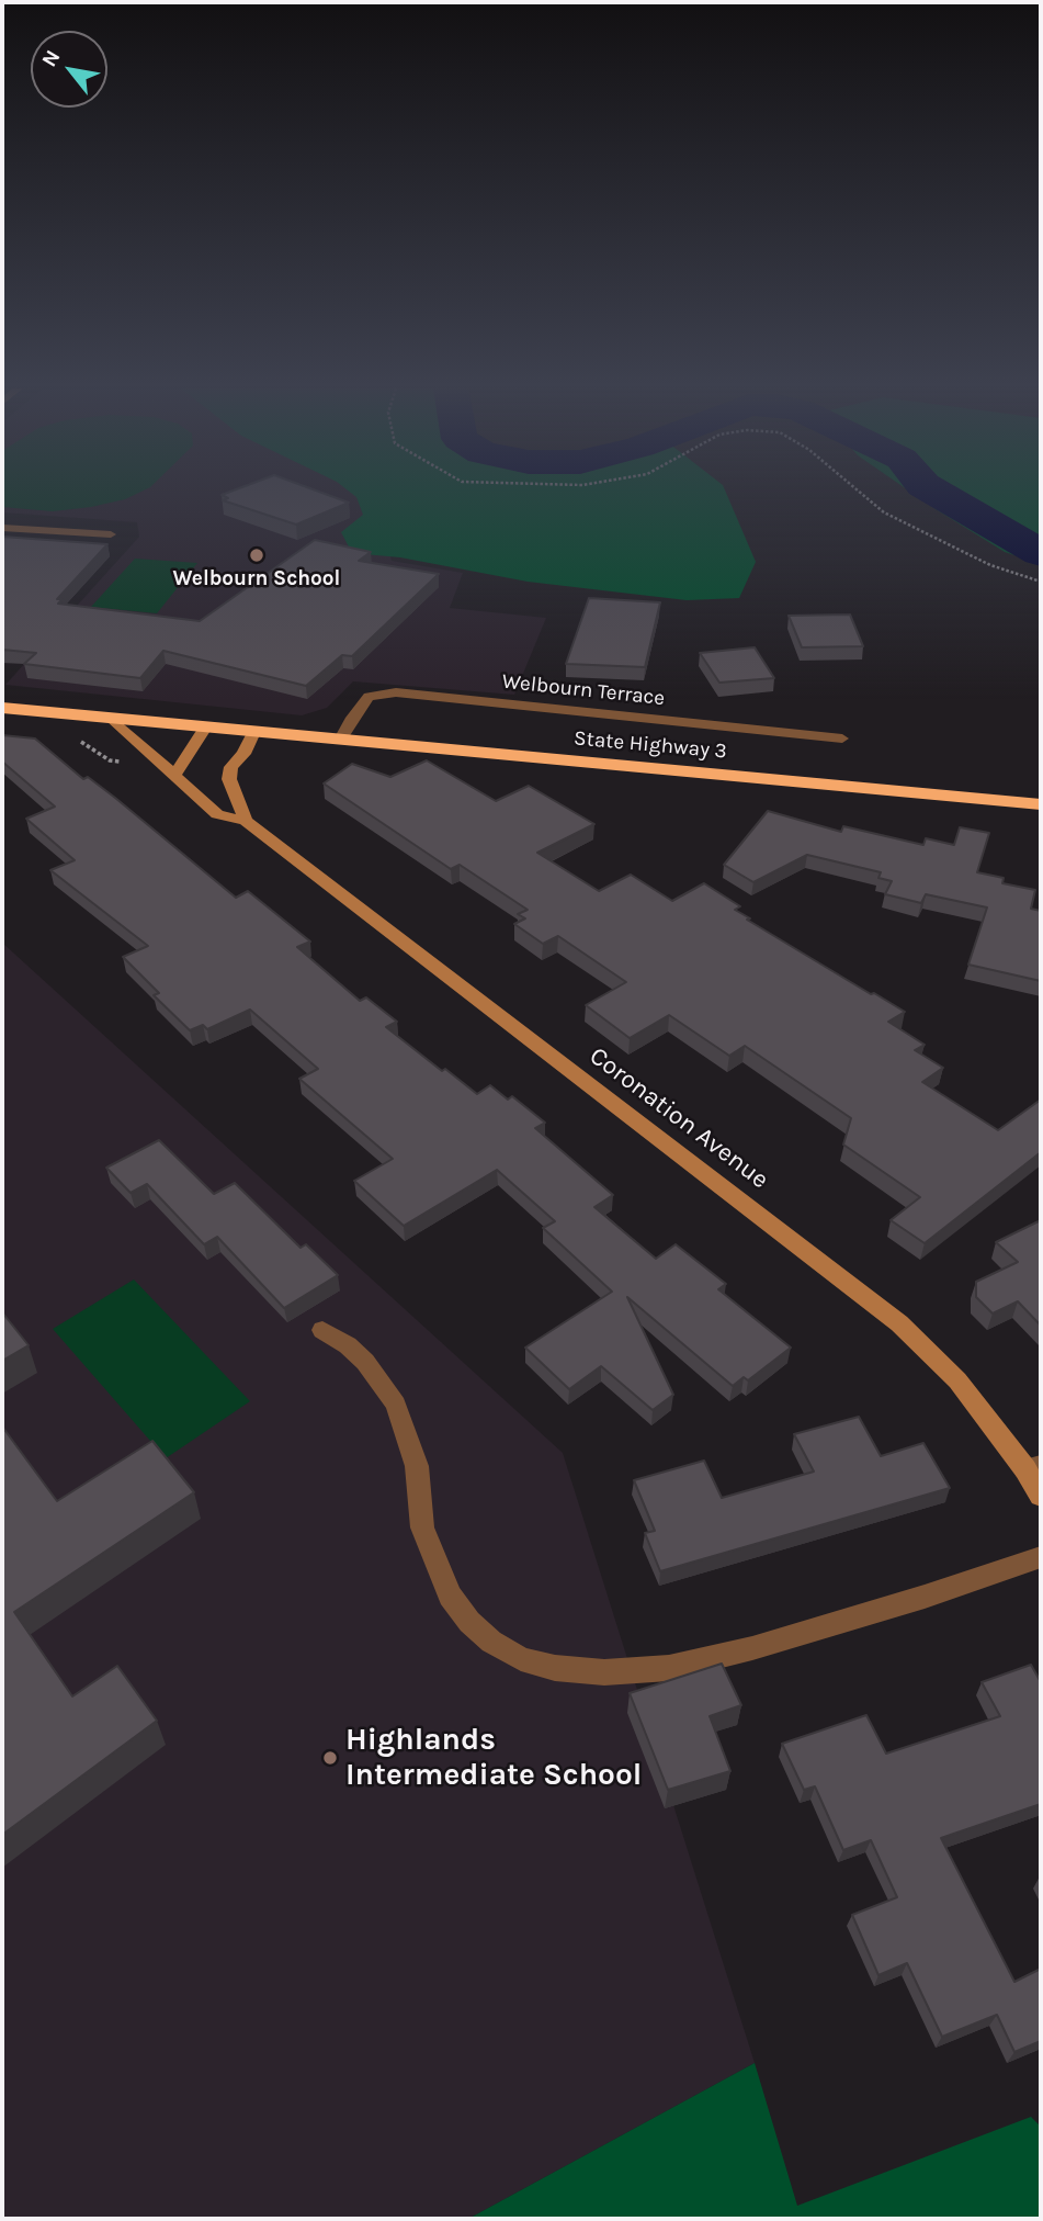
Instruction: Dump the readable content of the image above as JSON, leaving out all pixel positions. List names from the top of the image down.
{
  "streets": {
    "highway": ["State Highway 3"],
    "main road": ["Coronation Avenue"],
    "street": ["Welbourn Terrace"]
  },
  "crossings": [
    ["Welbourn Terrace", "State Highway 3"]
  ],
  "places": ["Welbourn School", "Highlands Intermediate School"],
  "north": "top left"
}
